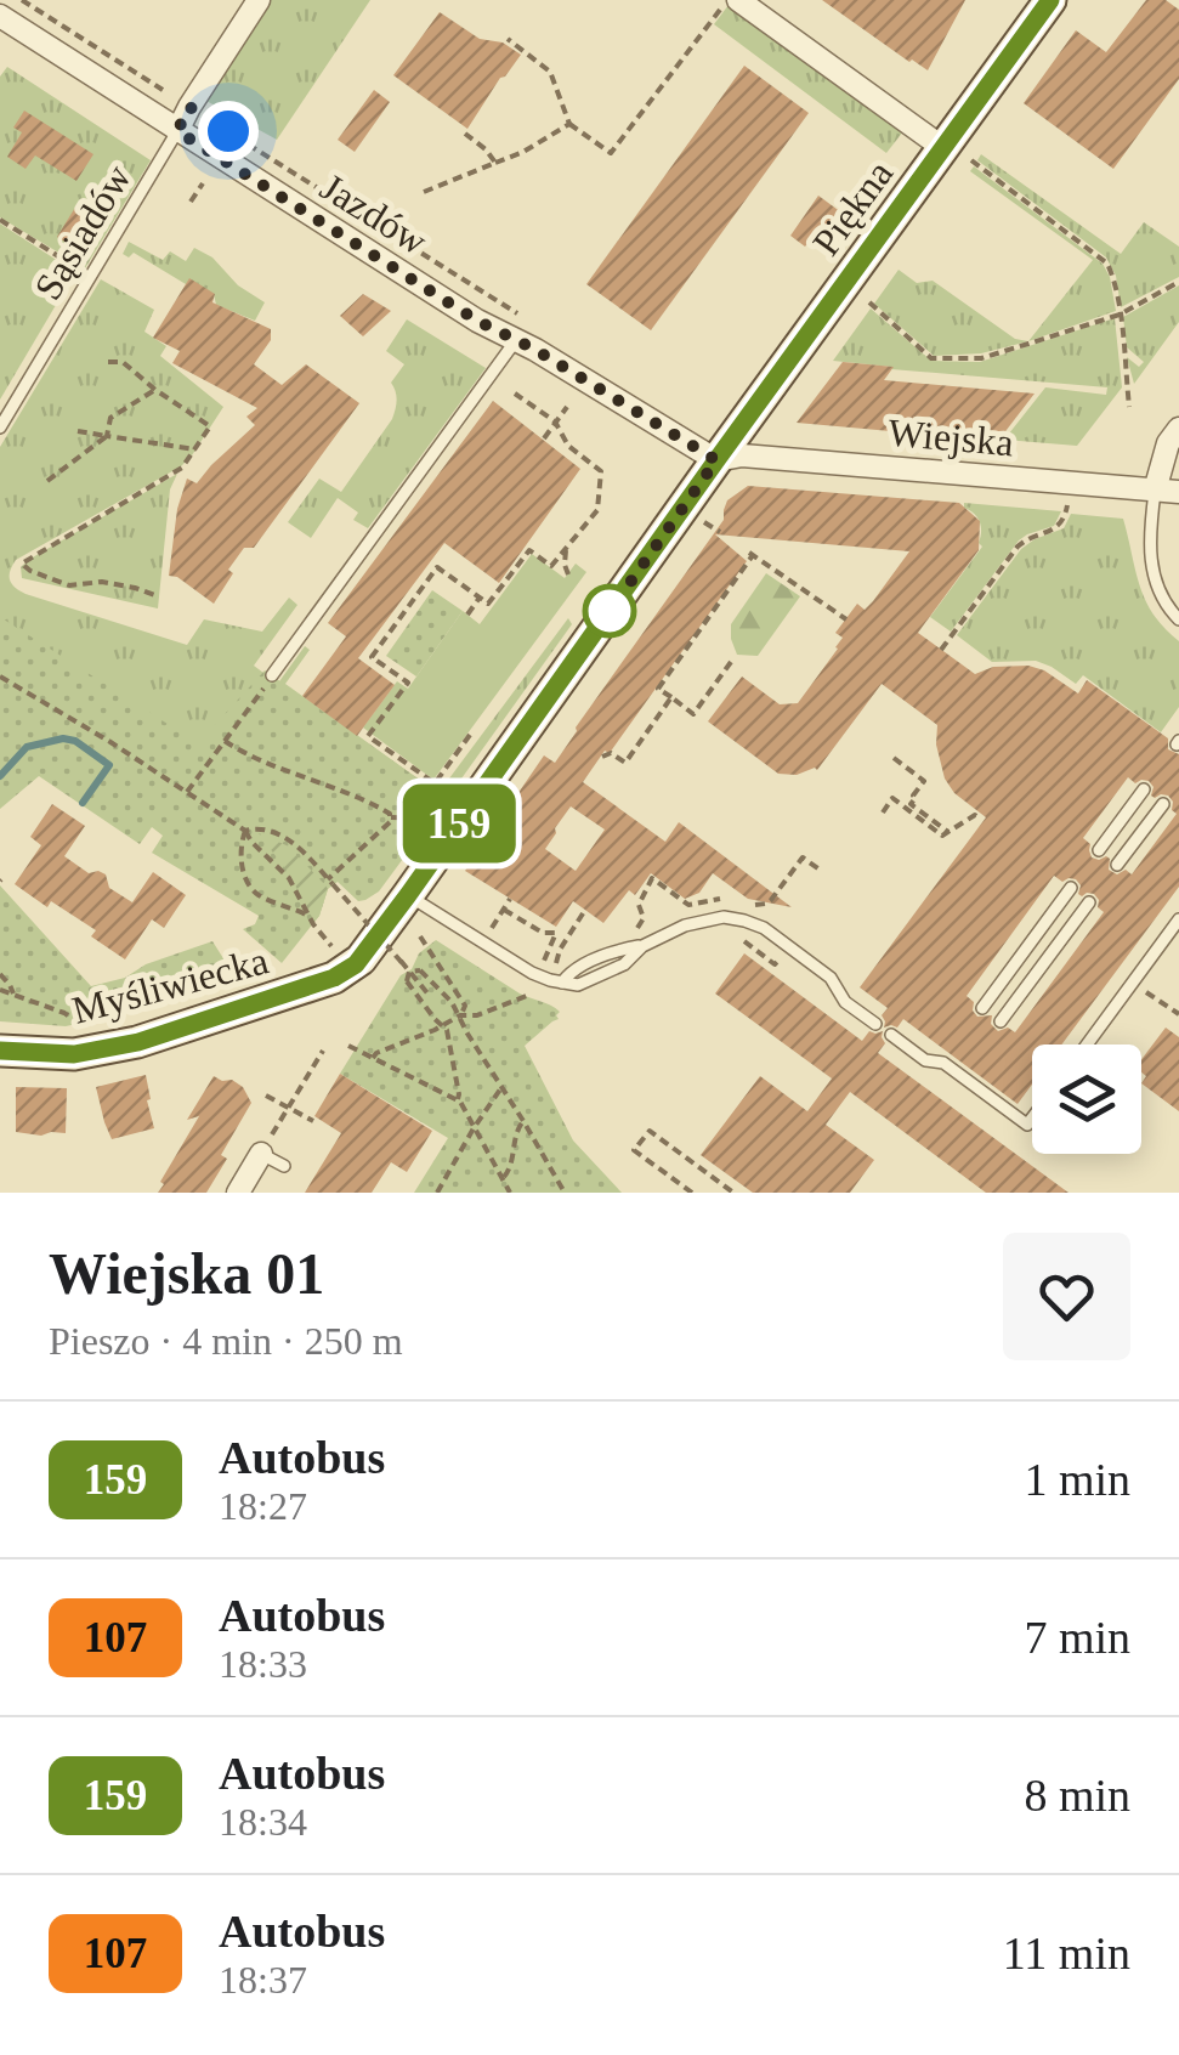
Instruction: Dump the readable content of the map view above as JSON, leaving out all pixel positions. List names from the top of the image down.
{
  "streets": {
    "street": [
      "Piękna",
      "Jazdów",
      "Wiejska",
      "Myśliwiecka"
    ],
    "lane": ["Sąsiadów"]
  },
  "crossings": [
    ["Piękna", "Jazdów"],
    ["Piękna", "Wiejska"],
    ["Piękna", "Myśliwiecka"],
    ["Jazdów", "Sąsiadów"],
    ["Jazdów", "Wiejska"]
  ],
  "lines": ["bus line 159"],
  "page": {
    "on_map": "159",
    "heading": ["Wiejska 01", "Pieszo · 4 min · 250 m"],
    "list": [
      {
        "mark": "159",
        "name": "Autobus",
        "note": "18:27",
        "value": "1 min"
      },
      {
        "mark": "107",
        "name": "Autobus",
        "note": "18:33",
        "value": "7 min"
      },
      {
        "mark": "159",
        "name": "Autobus",
        "note": "18:34",
        "value": "8 min"
      },
      {
        "mark": "107",
        "name": "Autobus",
        "note": "18:37",
        "value": "11 min"
      }
    ]
  }
}
